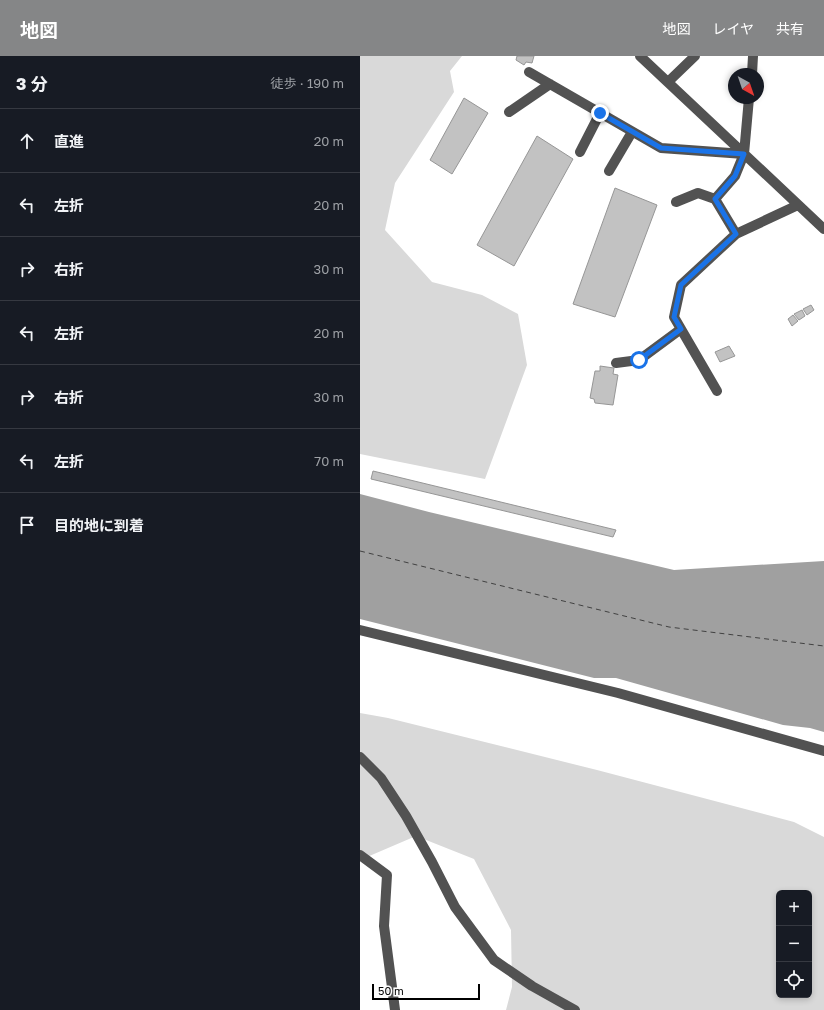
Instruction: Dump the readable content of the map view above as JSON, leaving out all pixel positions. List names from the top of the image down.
{
  "scale_bar": "50 m",
  "north": "bottom right",
  "page": {
    "header": "地図",
    "nav": ["地図", "レイヤ", "共有"],
    "heading": ["3 分", "徒歩 · 190 m"],
    "list": [
      ["直進", "20 m"],
      ["左折", "20 m"],
      ["右折", "30 m"],
      ["左折", "20 m"],
      ["右折", "30 m"],
      ["左折", "70 m"],
      "目的地に到着"
    ],
    "map_buttons": ["+", "−"],
    "scale": "50 m"
  }
}
